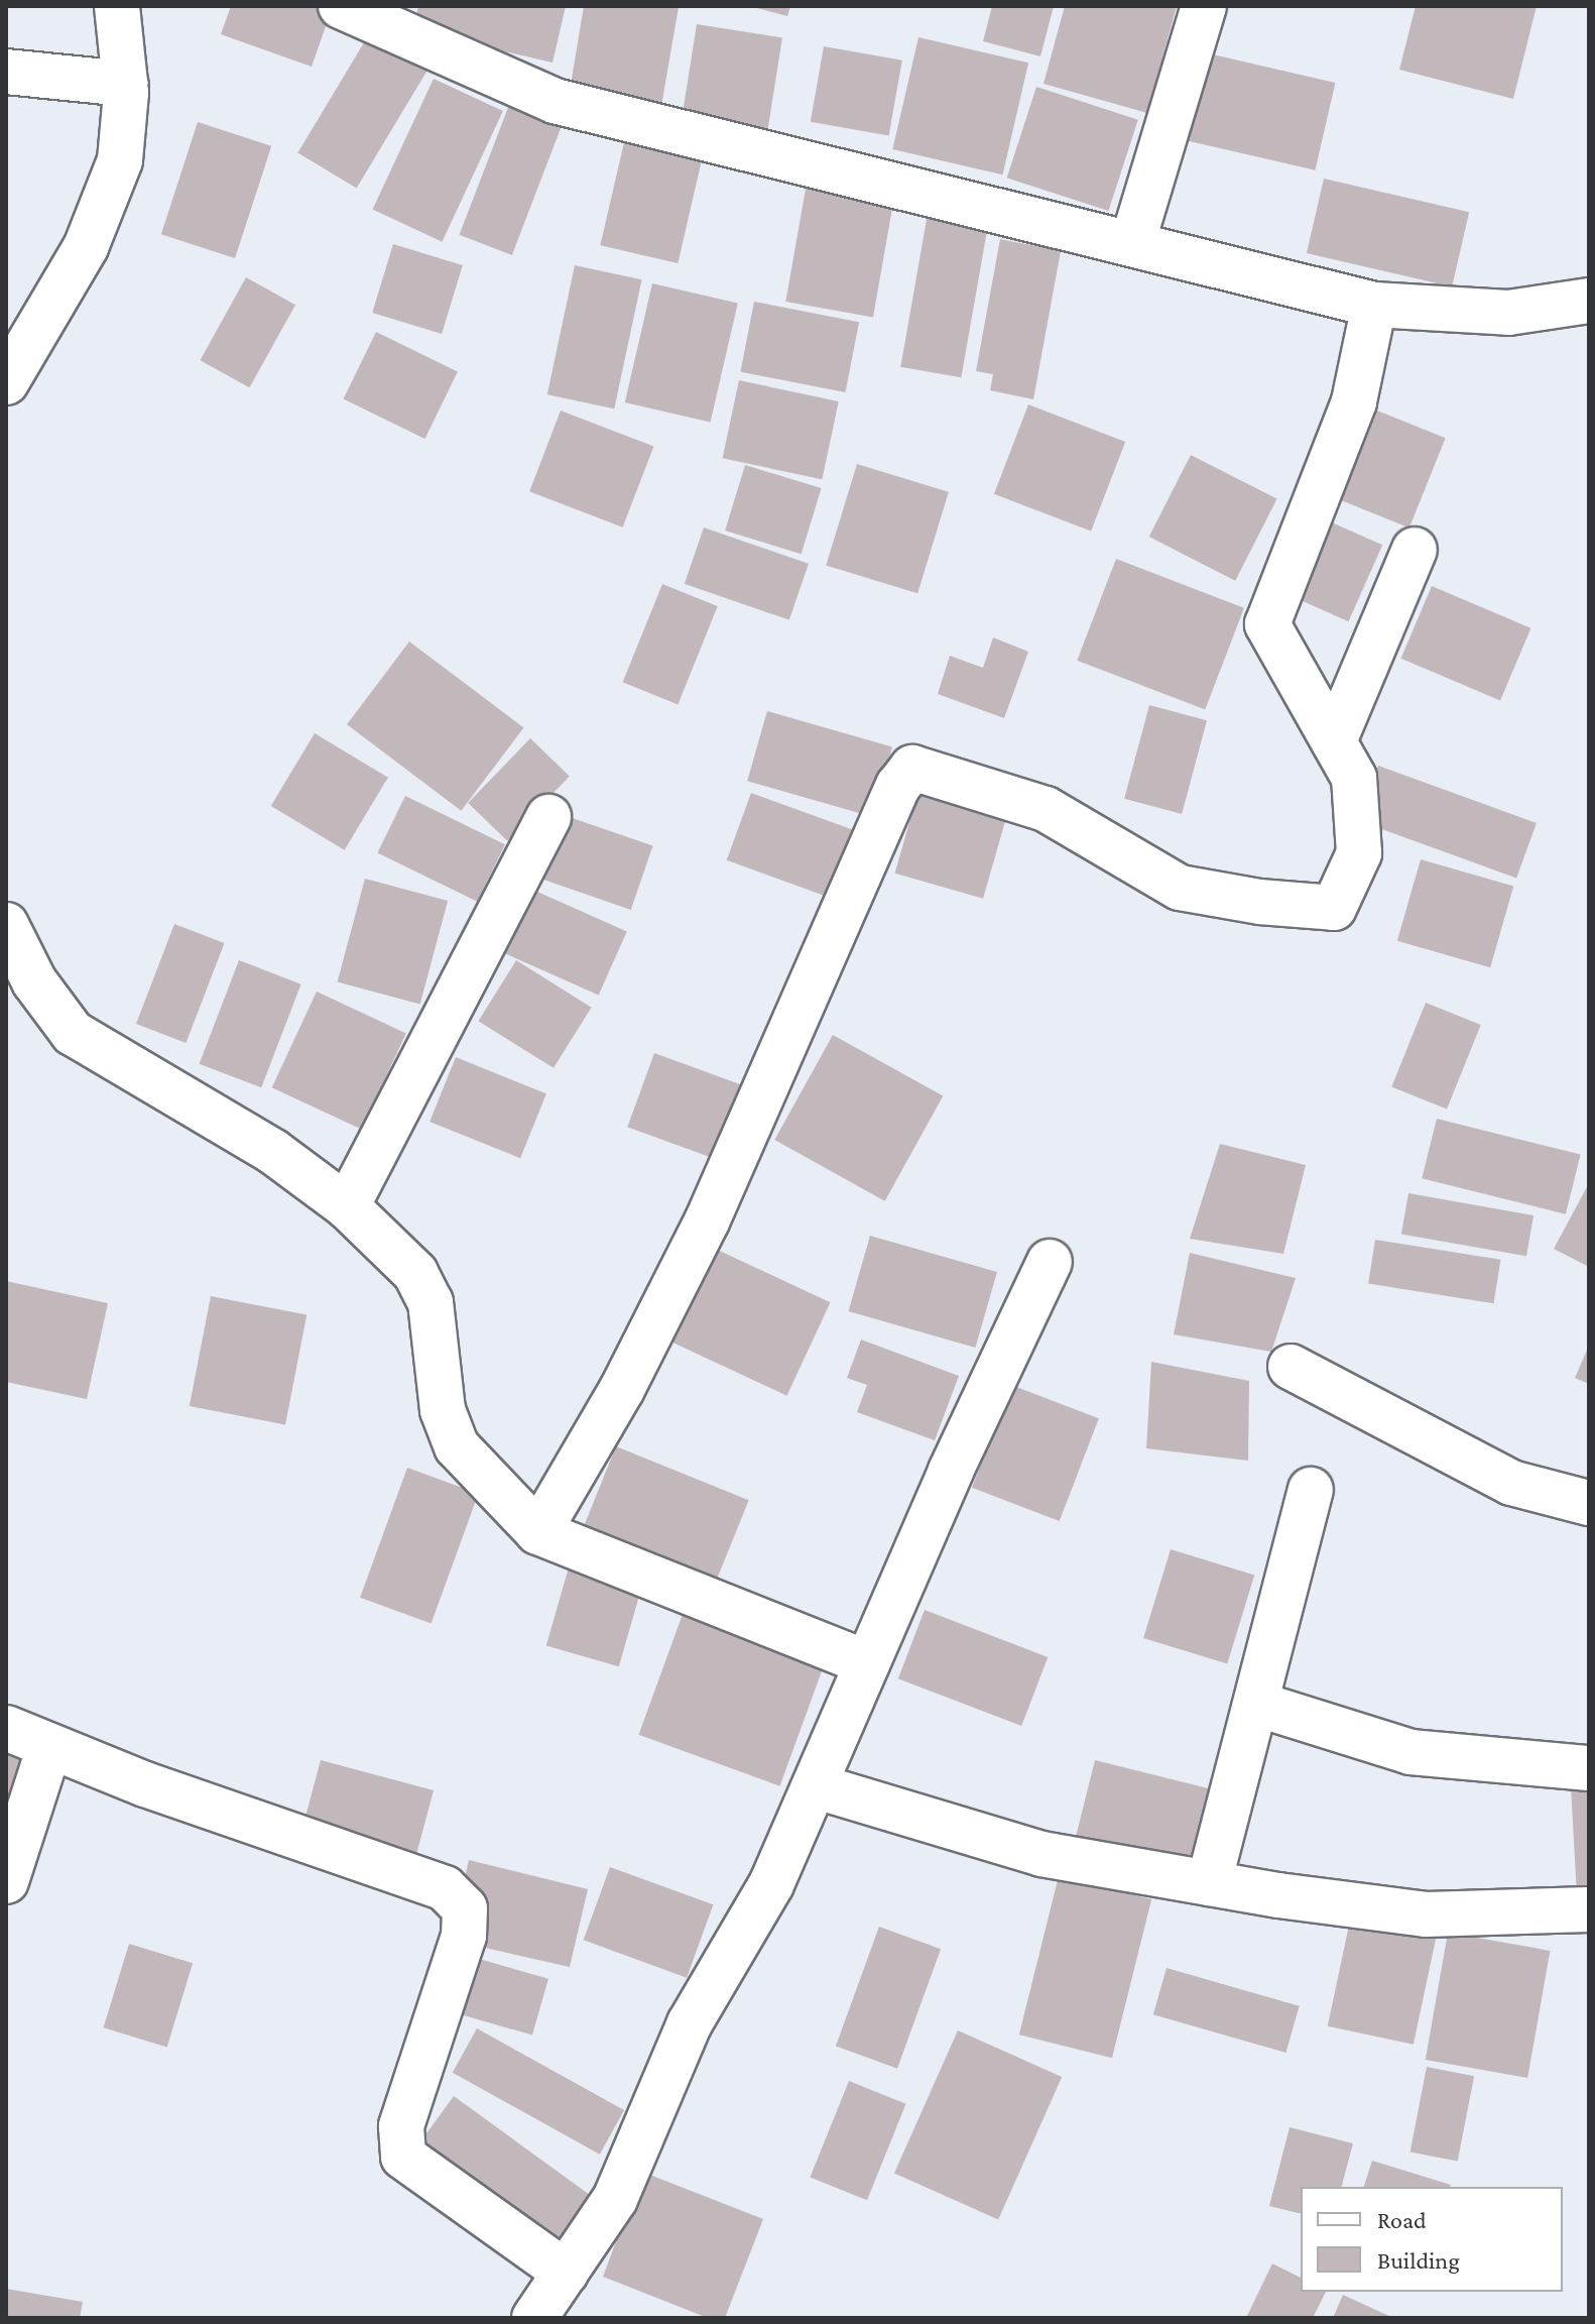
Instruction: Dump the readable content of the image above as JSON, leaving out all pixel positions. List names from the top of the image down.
{
  "legend": ["Road", "Building"]
}
